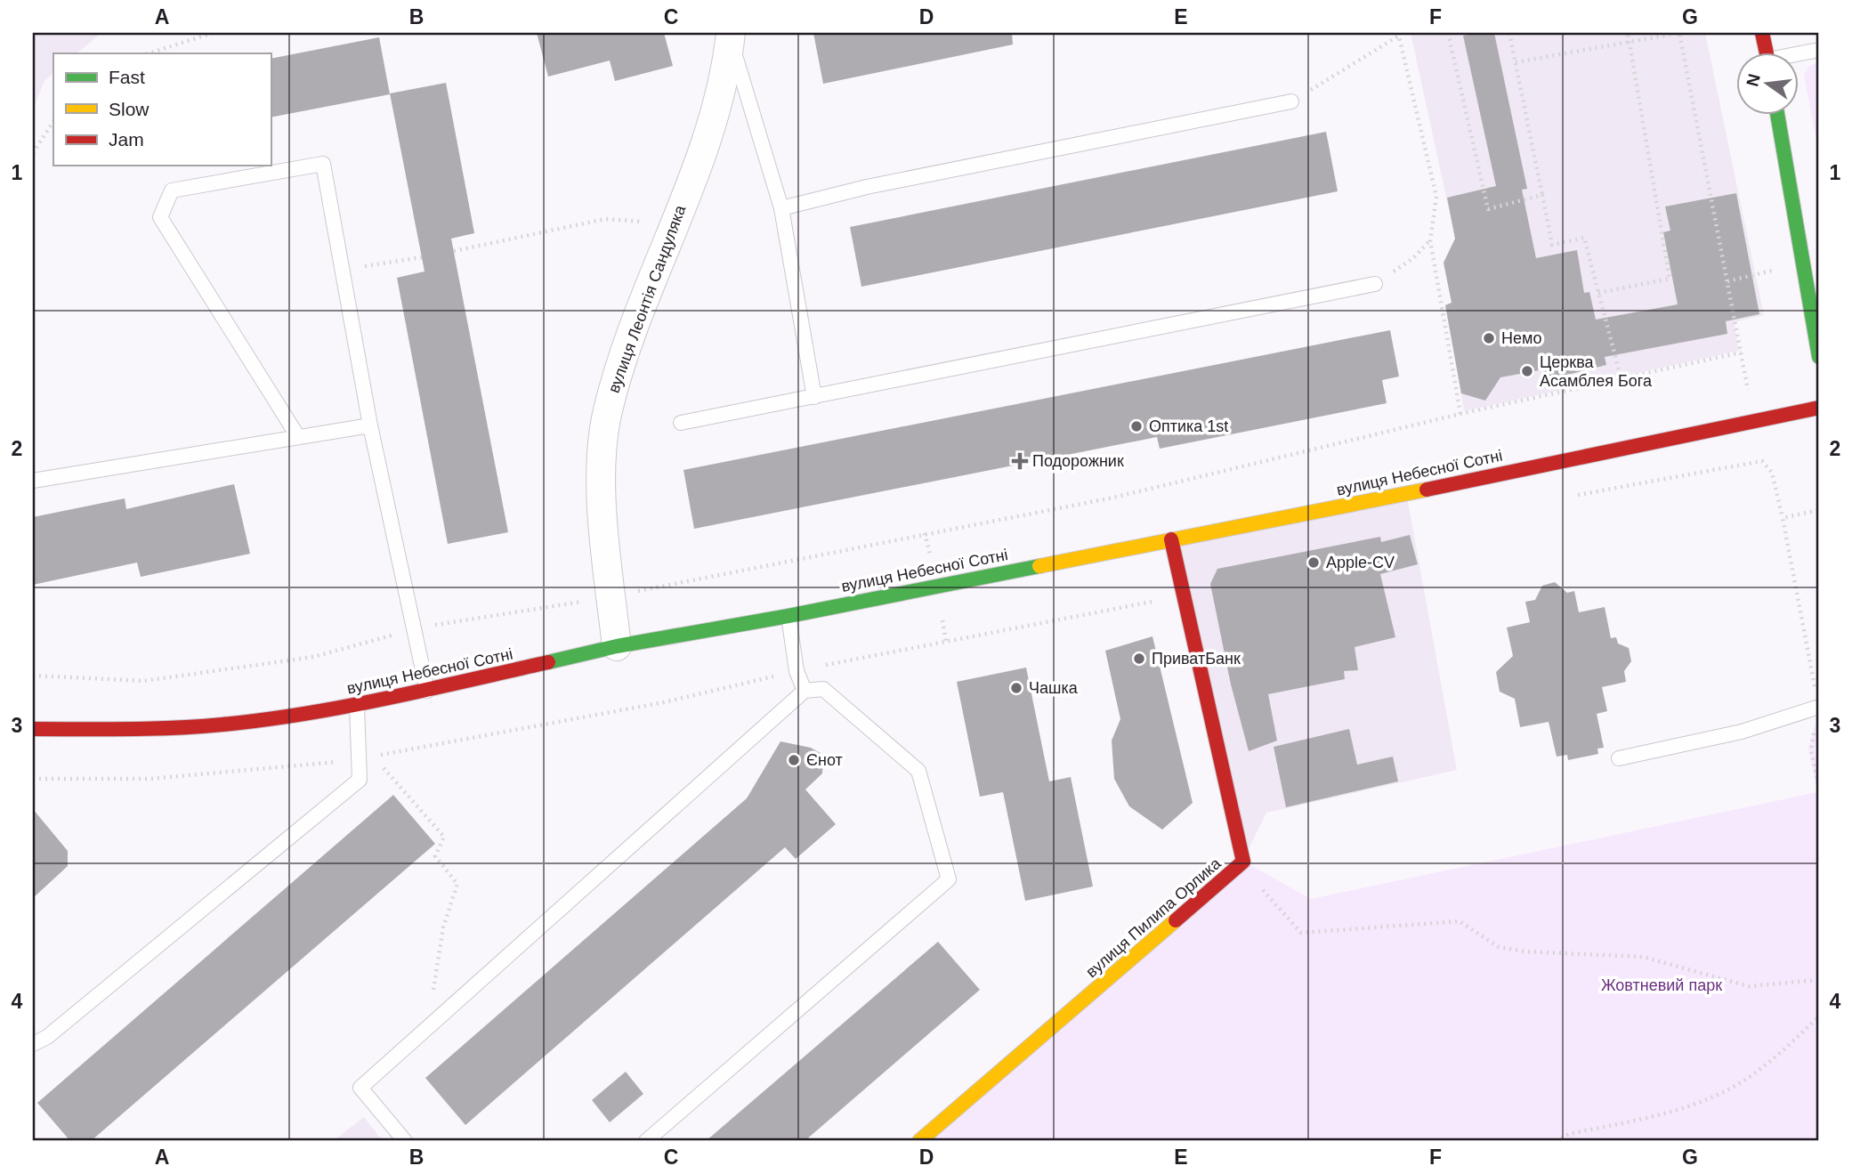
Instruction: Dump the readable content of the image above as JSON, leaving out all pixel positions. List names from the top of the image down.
{
  "streets": {
    "street": ["вулиця Леонтія Сандуляка", "вулиця Небесної Сотні", "вулиця Пилипа Орлика"]
  },
  "crossings": [
    ["вулиця Леонтія Сандуляка", "вулиця Небесної Сотні"],
    ["вулиця Небесної Сотні", "вулиця Пилипа Орлика"]
  ],
  "parks": ["Жовтневий парк"],
  "places": {
    "other": [
      "Немо",
      "Церква Асамблея Бога",
      "Оптика 1st",
      "Apple-CV",
      "ПриватБанк",
      "Чашка",
      "Єнот"
    ],
    "health": ["Подорожник"]
  },
  "legend": ["Fast", "Slow", "Jam"],
  "north": "left",
  "grid": {
    "columns": [
      "A",
      "B",
      "C",
      "D",
      "E",
      "F",
      "G"
    ],
    "rows": [
      "1",
      "2",
      "3",
      "4"
    ]
  }
}
